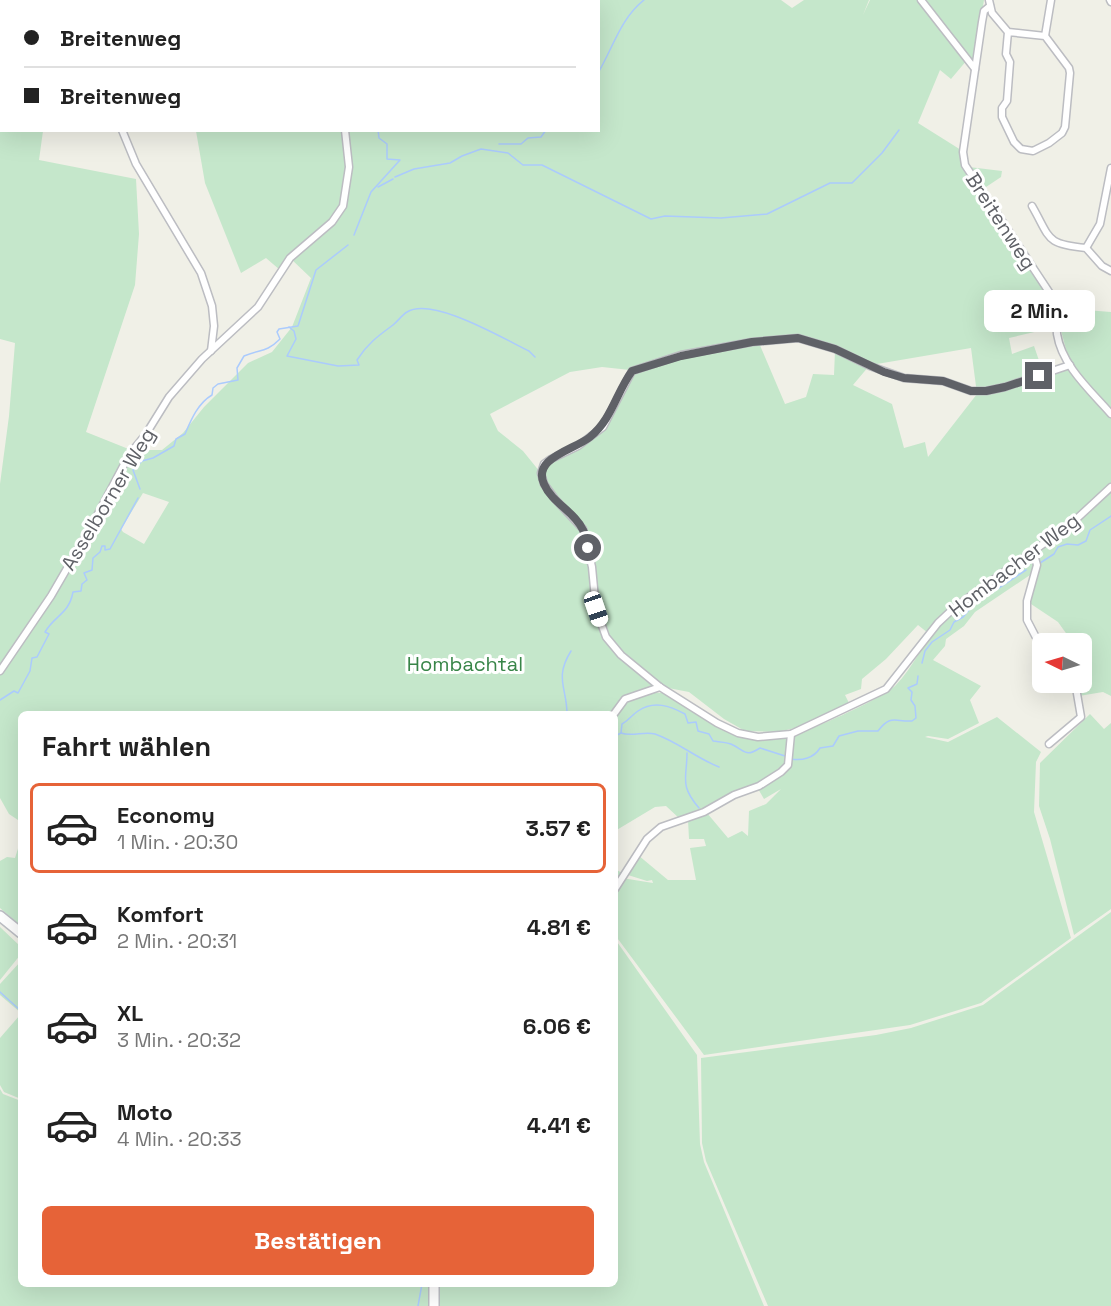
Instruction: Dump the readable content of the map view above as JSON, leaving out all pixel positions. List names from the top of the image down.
{
  "streets": {
    "street": ["Breitenweg", "Asselborner Weg", "Hombacher Weg"]
  },
  "parks": ["Hombachtal"],
  "north": "left",
  "page": {
    "banner": ["Breitenweg", "Breitenweg"],
    "bubble": "2 Min.",
    "heading": "Fahrt wählen",
    "list": [
      {
        "name": "Economy",
        "note": "1 Min. · 20:30",
        "value": "3.57 €"
      },
      {
        "name": "Komfort",
        "note": "2 Min. · 20:31",
        "value": "4.81 €"
      },
      {
        "name": "XL",
        "note": "3 Min. · 20:32",
        "value": "6.06 €"
      },
      {
        "name": "Moto",
        "note": "4 Min. · 20:33",
        "value": "4.41 €"
      }
    ],
    "buttons": "Bestätigen"
  }
}
